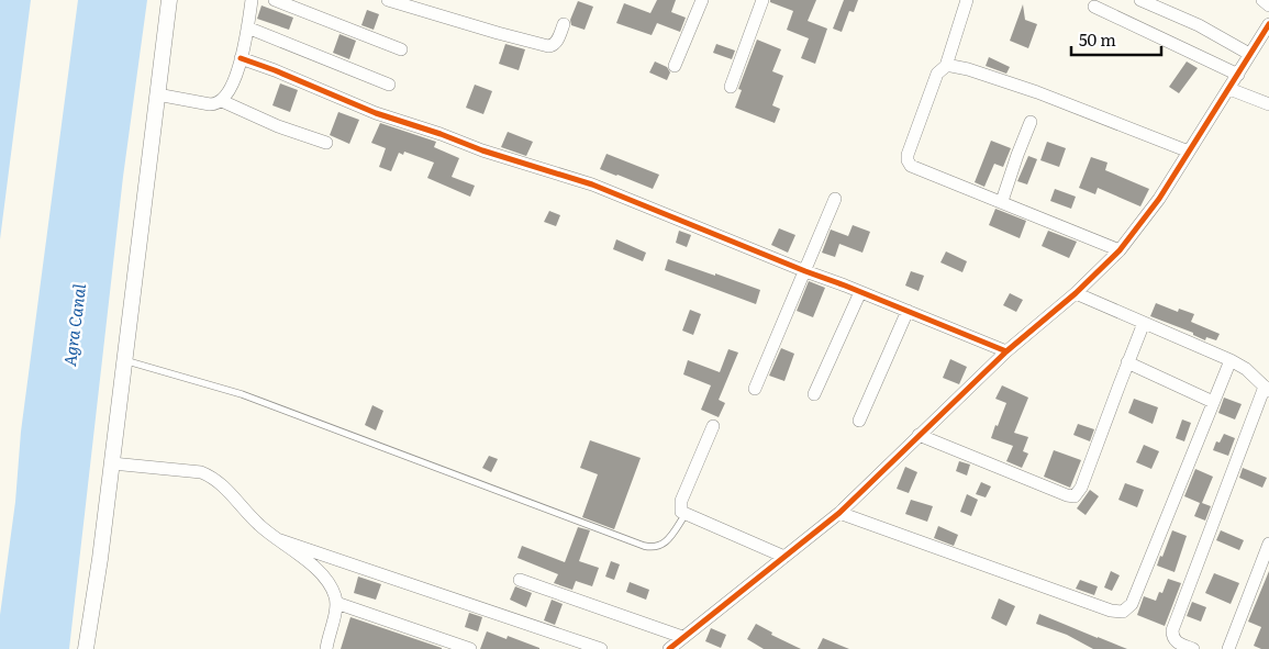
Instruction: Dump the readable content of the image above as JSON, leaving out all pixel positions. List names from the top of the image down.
{
  "water": ["Agra Canal"],
  "scale_bar": "50 m"
}
